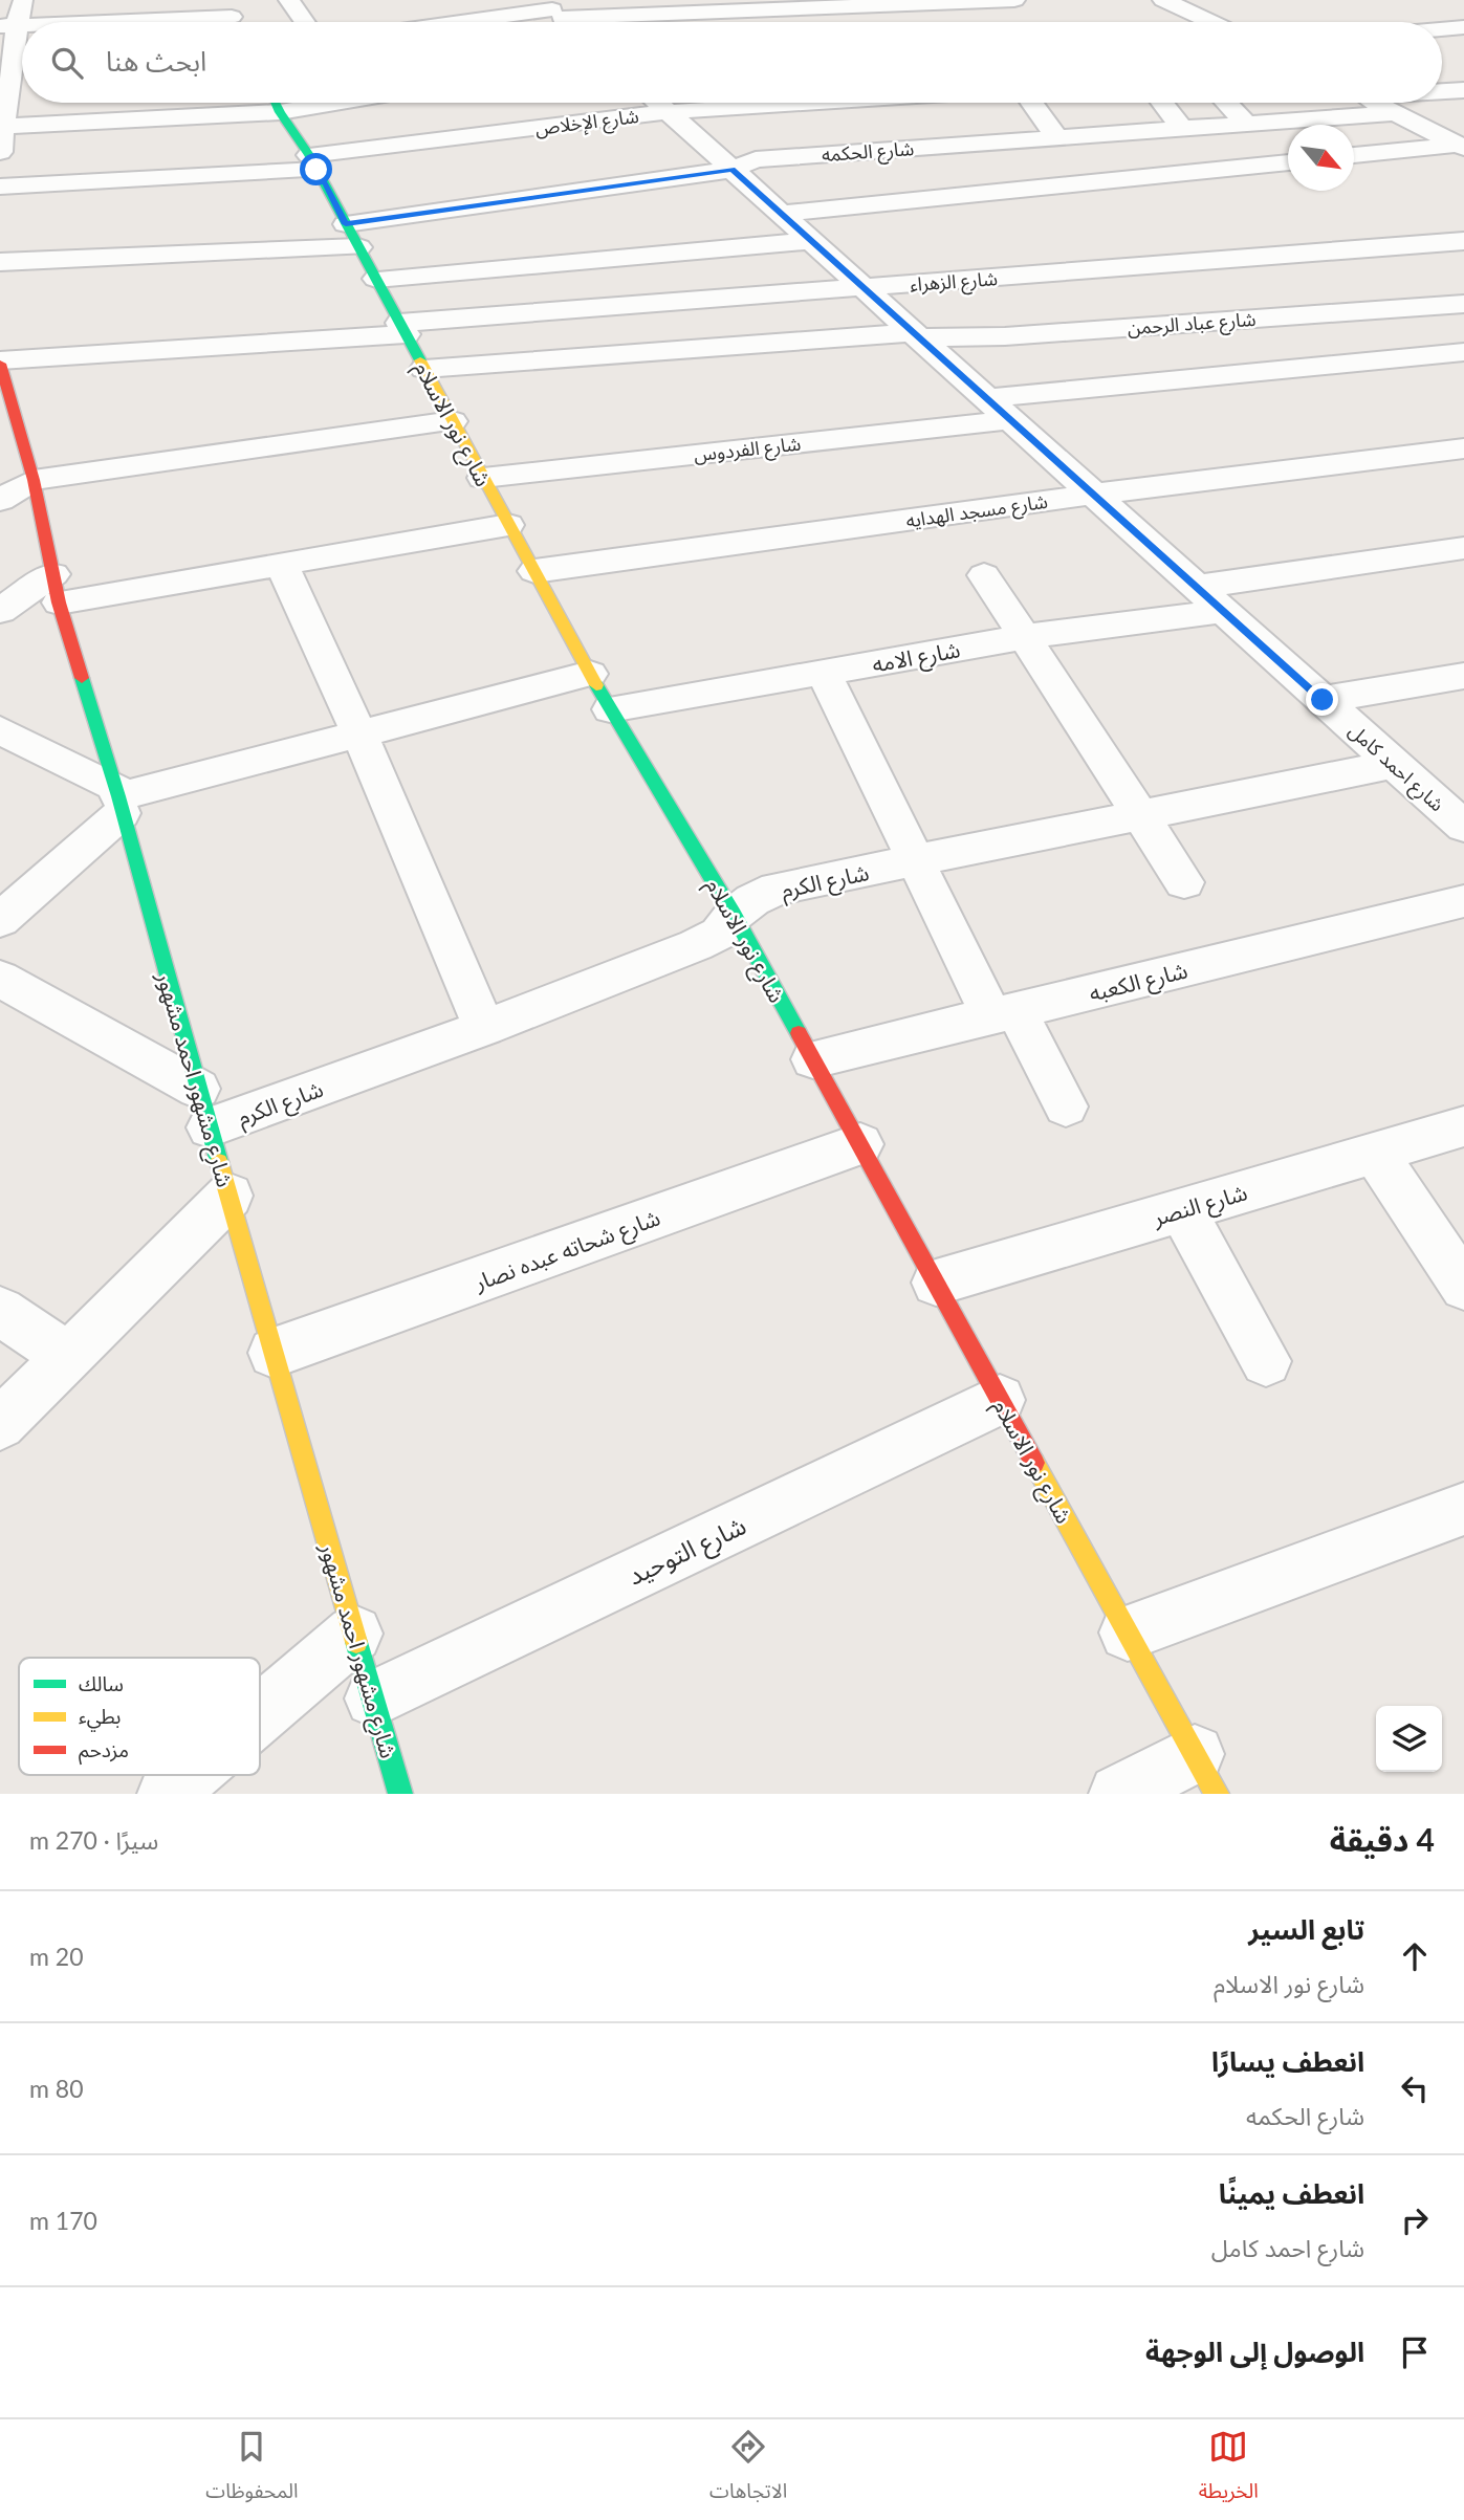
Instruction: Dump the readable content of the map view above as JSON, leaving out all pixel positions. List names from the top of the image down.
{
  "streets": {
    "street": [
      "شارع الإخلاص",
      "شارع الحكمه",
      "شارع الزهراء",
      "شارع عباد الرحمن",
      "شارع نور الاسلام",
      "شارع الفردوس",
      "شارع مسجد الهدايه",
      "شارع الامه",
      "شارع احمد كامل",
      "شارع الكرم",
      "شارع الكعبه",
      "شارع مشهور احمد مشهور",
      "شارع النصر",
      "شارع شحاته عبده نصار",
      "شارع التوحيد"
    ]
  },
  "crossings": [
    ["شارع الإخلاص", "شارع نور الاسلام"],
    ["شارع الإخلاص", "شارع احمد كامل"],
    ["شارع الحكمه", "شارع نور الاسلام"],
    ["شارع الحكمه", "شارع احمد كامل"],
    ["شارع الزهراء", "شارع نور الاسلام"],
    ["شارع الزهراء", "شارع احمد كامل"],
    ["شارع الزهراء", "شارع مشهور احمد مشهور"],
    ["شارع عباد الرحمن", "شارع نور الاسلام"],
    ["شارع عباد الرحمن", "شارع احمد كامل"],
    ["شارع نور الاسلام", "شارع الفردوس"],
    ["شارع نور الاسلام", "شارع مسجد الهدايه"],
    ["شارع نور الاسلام", "شارع الامه"],
    ["شارع نور الاسلام", "شارع الكرم"],
    ["شارع نور الاسلام", "شارع الكعبه"],
    ["شارع نور الاسلام", "شارع النصر"],
    ["شارع نور الاسلام", "شارع شحاته عبده نصار"],
    ["شارع نور الاسلام", "شارع التوحيد"],
    ["شارع الفردوس", "شارع احمد كامل"],
    ["شارع مسجد الهدايه", "شارع احمد كامل"],
    ["شارع الامه", "شارع احمد كامل"],
    ["شارع احمد كامل", "شارع الكرم"],
    ["شارع الكرم", "شارع مشهور احمد مشهور"],
    ["شارع مشهور احمد مشهور", "شارع شحاته عبده نصار"],
    ["شارع مشهور احمد مشهور", "شارع التوحيد"]
  ],
  "legend": ["سالك", "بطيء", "مزدحم"],
  "north": "bottom right",
  "page": {
    "search": "ابحث هنا",
    "heading": ["4 دقيقة", "سيرًا · 270 m"],
    "list": [
      ["تابع السير", "شارع نور الاسلام", "20 m"],
      ["انعطف يسارًا", "شارع الحكمه", "80 m"],
      ["انعطف يمينًا", "شارع احمد كامل", "170 m"],
      "الوصول إلى الوجهة"
    ],
    "nav": ["الخريطة", "الاتجاهات", "المحفوظات"]
  }
}
